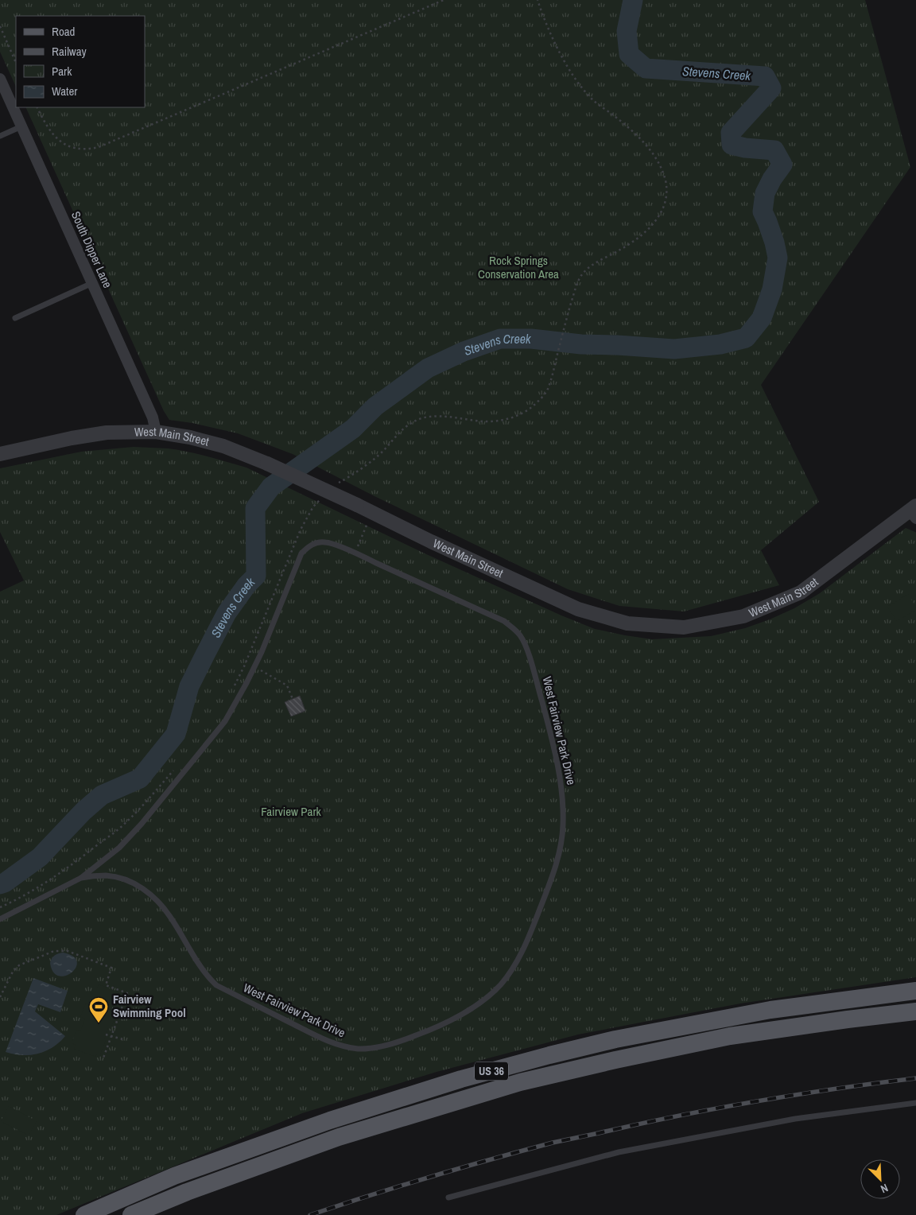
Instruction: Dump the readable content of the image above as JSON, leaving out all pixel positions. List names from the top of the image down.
{
  "streets": {
    "main road": ["US 36"],
    "street": ["South Dipper Lane", "West Main Street"],
    "lane": ["West Fairview Park Drive"]
  },
  "crossings": [
    ["South Dipper Lane", "West Main Street"]
  ],
  "water": ["Stevens Creek"],
  "parks": ["Rock Springs Conservation Area", "Fairview Park"],
  "places": {
    "sports": ["Fairview Swimming Pool"]
  },
  "legend": [
    "Road",
    "Railway",
    "Park",
    "Water"
  ],
  "north": "bottom right"
}
